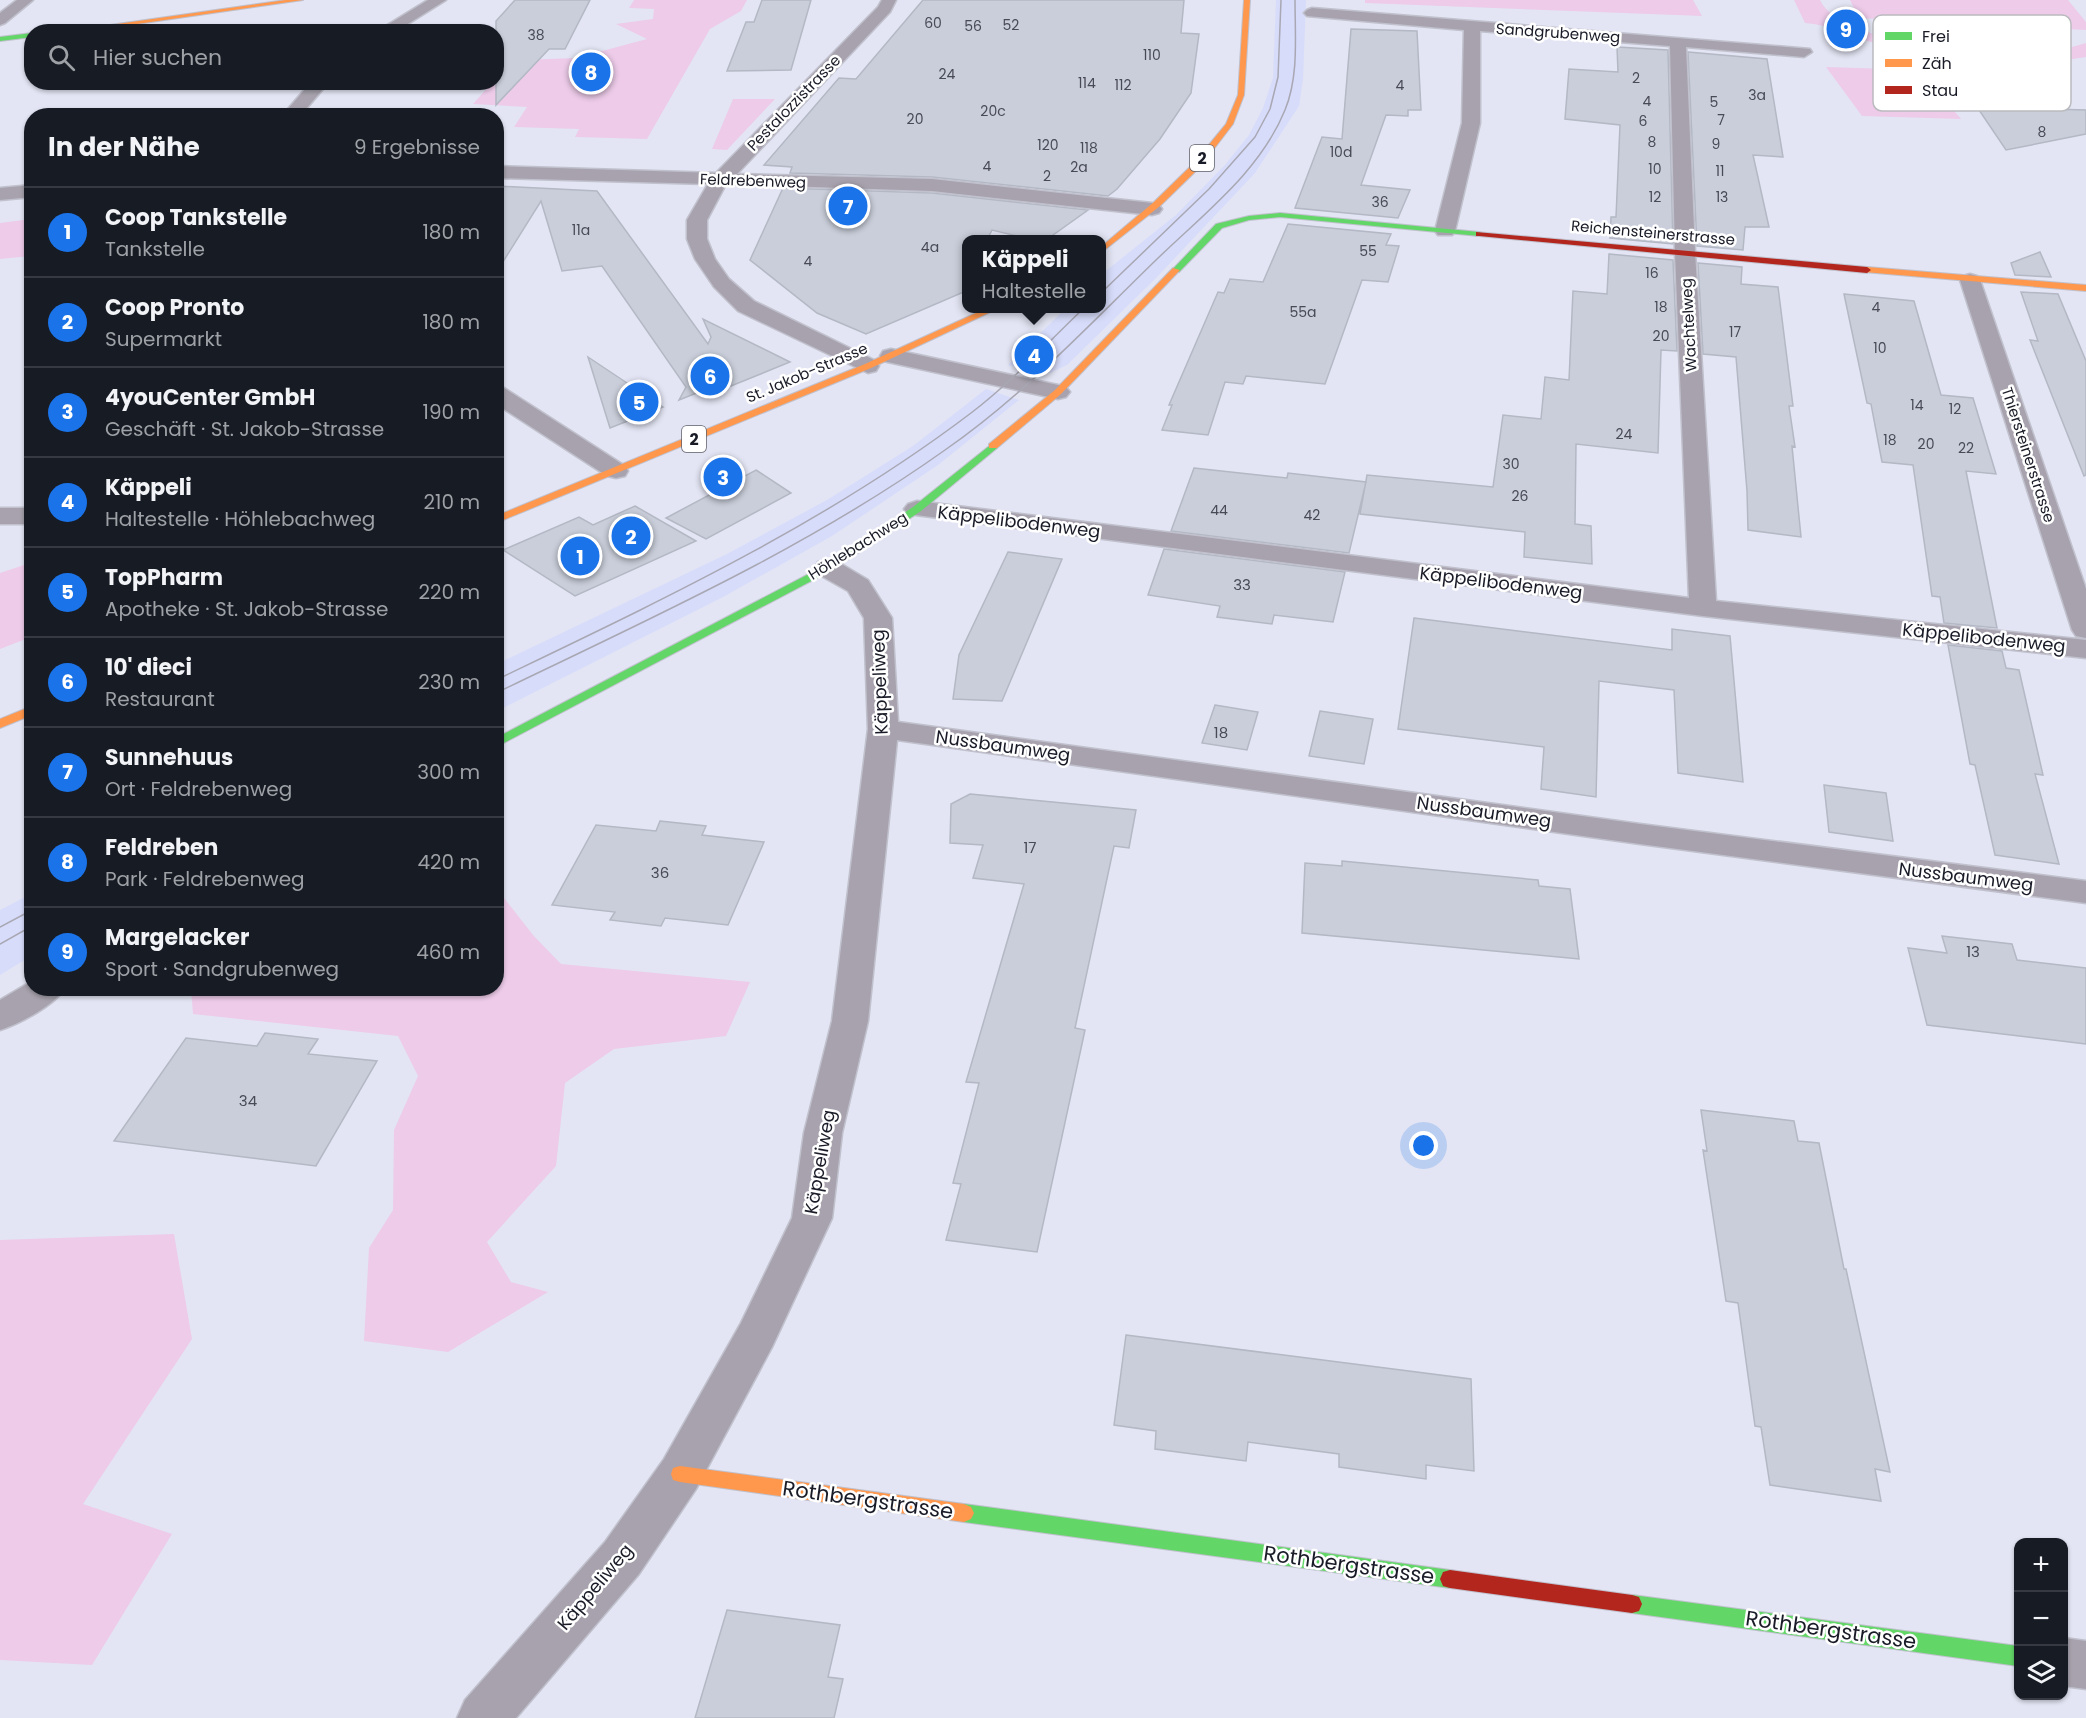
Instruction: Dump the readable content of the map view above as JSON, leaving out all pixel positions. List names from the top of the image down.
{
  "streets": {
    "street": [
      "Sandgrubenweg",
      "Pestalozzistrasse",
      "2",
      "Feldrebenweg",
      "Reichensteinerstrasse",
      "Wachtelweg",
      "St. Jakob-Strasse",
      "Thiersteinerstrasse",
      "Käppelibodenweg",
      "Höhlebachweg",
      "Käppeliweg",
      "Nussbaumweg",
      "Rothbergstrasse"
    ]
  },
  "crossings": [
    ["Sandgrubenweg", "Wachtelweg"],
    ["Pestalozzistrasse", "Feldrebenweg"],
    ["Pestalozzistrasse", "St. Jakob-Strasse"],
    ["2", "Feldrebenweg"],
    ["Reichensteinerstrasse", "Wachtelweg"],
    ["Reichensteinerstrasse", "Thiersteinerstrasse"],
    ["Reichensteinerstrasse", "Höhlebachweg"],
    ["Wachtelweg", "Käppelibodenweg"],
    ["Käppelibodenweg", "Höhlebachweg"],
    ["Höhlebachweg", "Käppeliweg"],
    ["Käppeliweg", "Nussbaumweg"],
    ["Käppeliweg", "Rothbergstrasse"]
  ],
  "house_numbers": [
    "60",
    "52",
    "56",
    "38",
    "110",
    "24",
    "2",
    "114",
    "112",
    "4",
    "3a",
    "4",
    "5",
    "20c",
    "20",
    "7",
    "6",
    "8",
    "8",
    "9",
    "120",
    "118",
    "10d",
    "4",
    "2a",
    "10",
    "11",
    "2",
    "12",
    "13",
    "36",
    "11a",
    "4a",
    "55",
    "4",
    "16",
    "18",
    "4",
    "55a",
    "17",
    "20",
    "10",
    "14",
    "12",
    "24",
    "18",
    "20",
    "22",
    "30",
    "26",
    "44",
    "42",
    "33",
    "18",
    "17",
    "36",
    "13",
    "34"
  ],
  "legend": ["Frei", "Zäh", "Stau"],
  "page": {
    "pins": [
      "9",
      "8",
      "7",
      "4",
      "6",
      "5",
      "3",
      "2",
      "1"
    ],
    "search": "Hier suchen",
    "heading": ["In der Nähe", "9 Ergebnisse"],
    "list": [
      {
        "mark": "1",
        "name": "Coop Tankstelle",
        "note": "Tankstelle",
        "value": "180 m"
      },
      {
        "mark": "2",
        "name": "Coop Pronto",
        "note": "Supermarkt",
        "value": "180 m"
      },
      {
        "mark": "3",
        "name": "4youCenter GmbH",
        "note": "Geschäft · St. Jakob-Strasse",
        "value": "190 m"
      },
      {
        "mark": "4",
        "name": "Käppeli",
        "note": "Haltestelle · Höhlebachweg",
        "value": "210 m"
      },
      {
        "mark": "5",
        "name": "TopPharm",
        "note": "Apotheke · St. Jakob-Strasse",
        "value": "220 m"
      },
      {
        "mark": "6",
        "name": "10' dieci",
        "note": "Restaurant",
        "value": "230 m"
      },
      {
        "mark": "7",
        "name": "Sunnehuus",
        "note": "Ort · Feldrebenweg",
        "value": "300 m"
      },
      {
        "mark": "8",
        "name": "Feldreben",
        "note": "Park · Feldrebenweg",
        "value": "420 m"
      },
      {
        "mark": "9",
        "name": "Margelacker",
        "note": "Sport · Sandgrubenweg",
        "value": "460 m"
      }
    ],
    "popup": ["Käppeli", "Haltestelle"],
    "map_buttons": ["+", "−"]
  }
}
